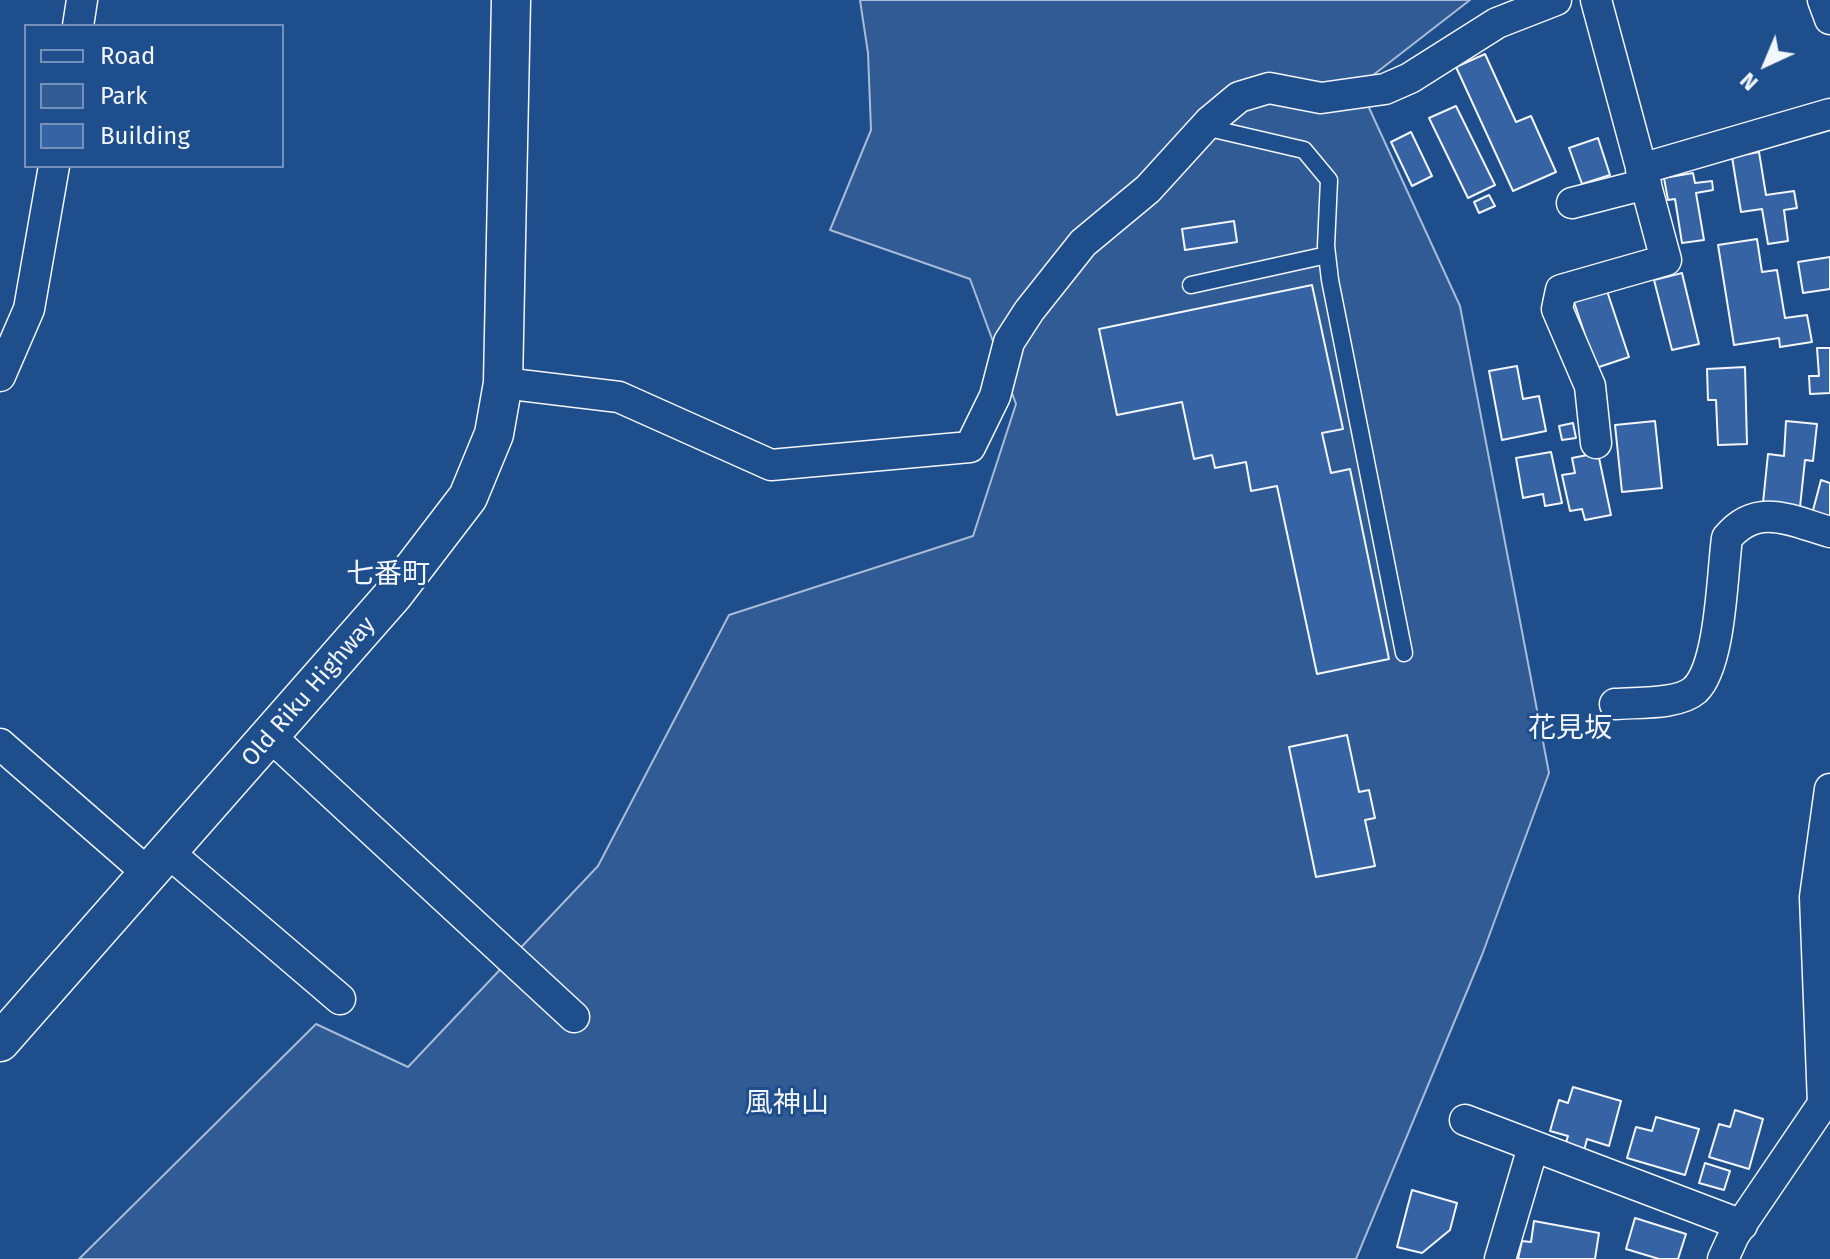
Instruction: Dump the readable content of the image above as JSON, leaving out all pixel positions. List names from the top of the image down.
{
  "streets": {
    "street": ["Old Riku Highway"]
  },
  "districts": ["七番町", "花見坂", "風神山"],
  "legend": ["Road", "Park", "Building"],
  "north": "bottom left"
}
